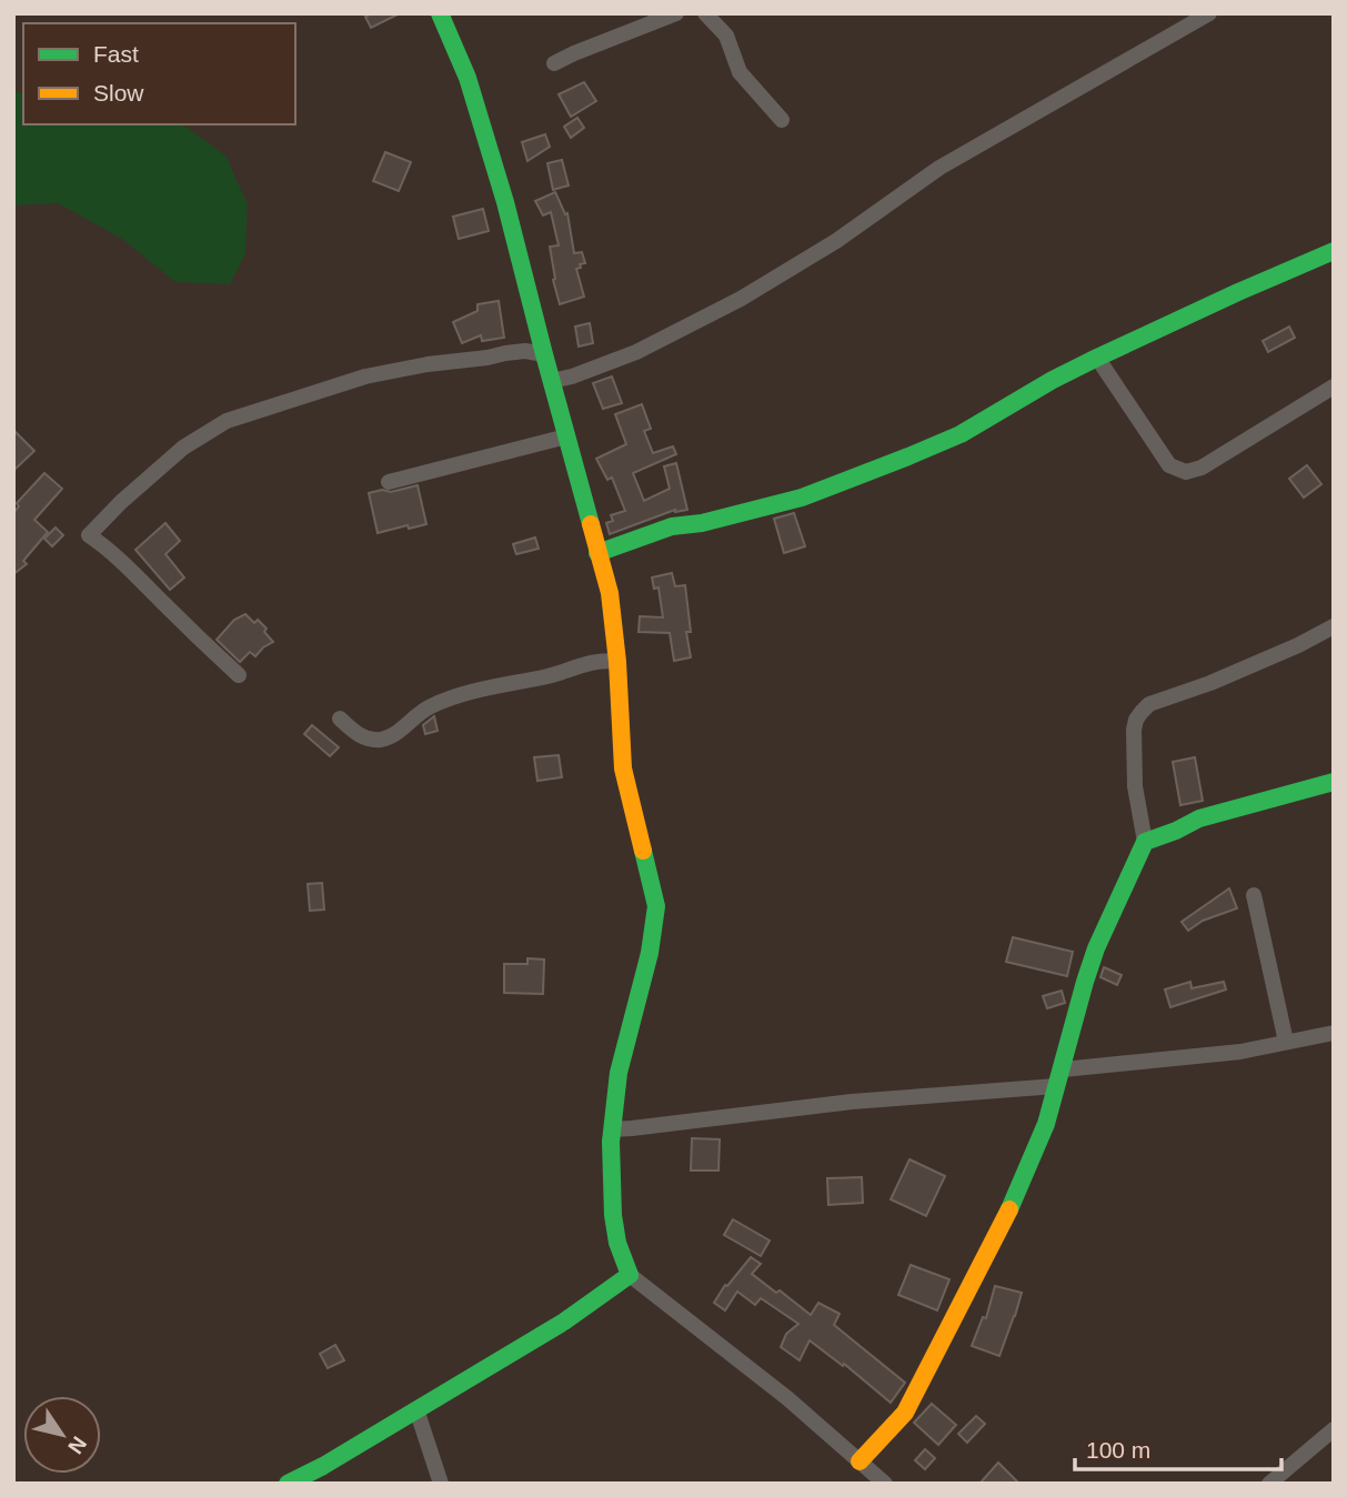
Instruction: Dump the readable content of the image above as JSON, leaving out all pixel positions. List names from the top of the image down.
{
  "legend": ["Fast", "Slow"],
  "scale_bar": "100 m",
  "north": "bottom right"
}
